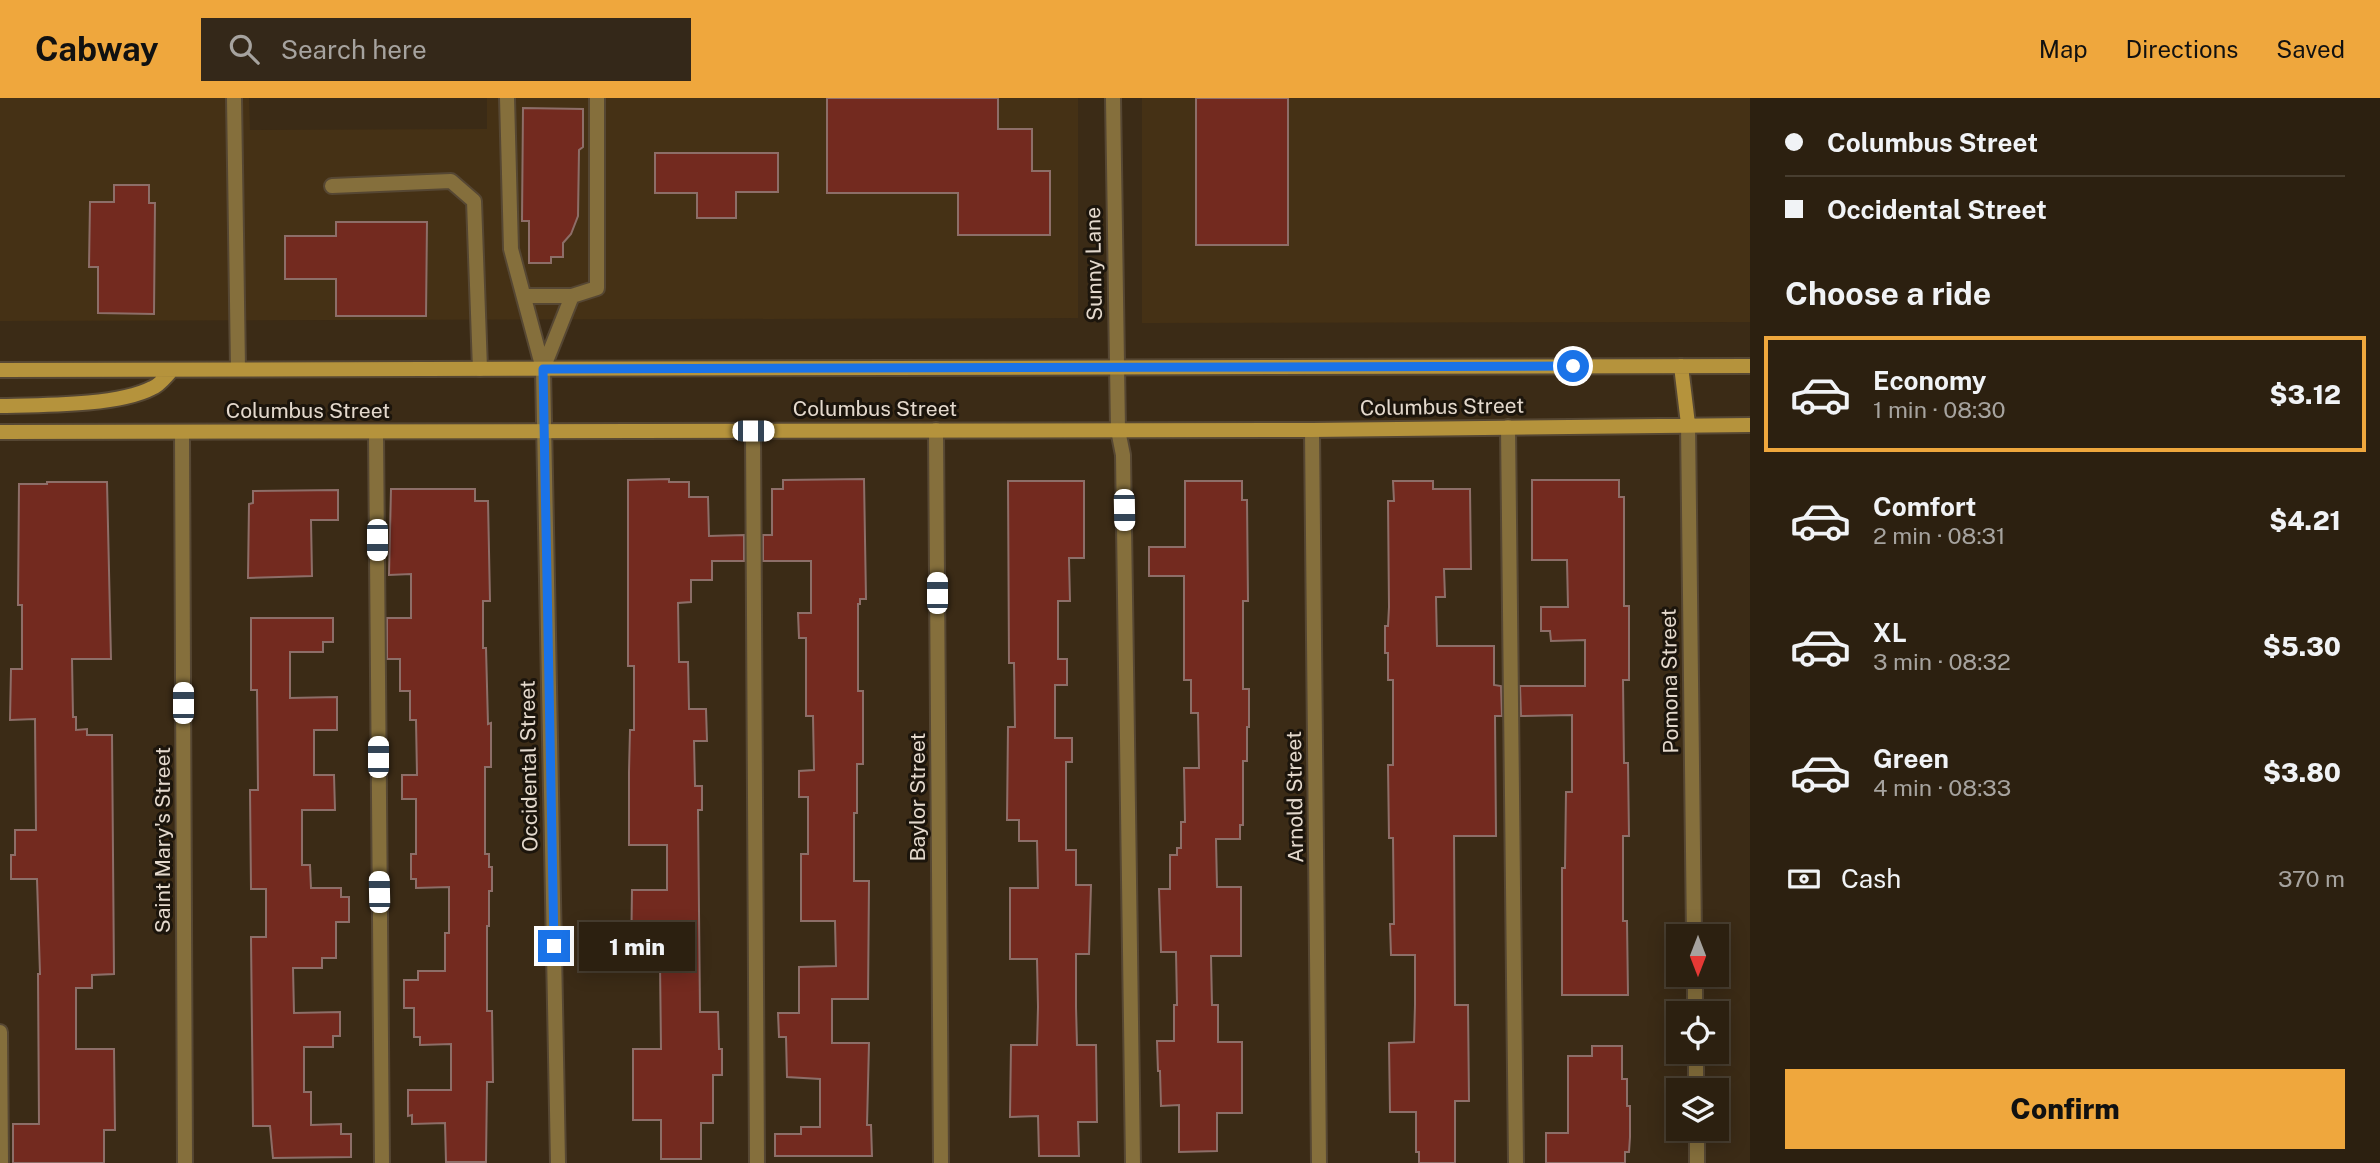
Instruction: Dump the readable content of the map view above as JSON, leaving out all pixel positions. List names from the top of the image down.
{
  "streets": {
    "main road": ["Columbus Street"],
    "street": [
      "Sunny Lane",
      "Pomona Street",
      "Occidental Street",
      "Baylor Street",
      "Arnold Street",
      "Saint Mary's Street"
    ]
  },
  "crossings": [
    ["Sunny Lane", "Columbus Street"],
    ["Columbus Street", "Pomona Street"],
    ["Columbus Street", "Occidental Street"],
    ["Columbus Street", "Baylor Street"],
    ["Columbus Street", "Arnold Street"],
    ["Columbus Street", "Saint Mary's Street"]
  ],
  "north": "bottom",
  "page": {
    "header": "Cabway",
    "search": "Search here",
    "nav": ["Map", "Directions", "Saved"],
    "banner": ["Columbus Street", "Occidental Street"],
    "heading": "Choose a ride",
    "list": [
      {
        "name": "Economy",
        "note": "1 min · 08:30",
        "value": "$3.12"
      },
      {
        "name": "Comfort",
        "note": "2 min · 08:31",
        "value": "$4.21"
      },
      {
        "name": "XL",
        "note": "3 min · 08:32",
        "value": "$5.30"
      },
      {
        "name": "Green",
        "note": "4 min · 08:33",
        "value": "$3.80"
      }
    ],
    "pay": ["Cash", "370 m"],
    "bubble": "1 min",
    "buttons": "Confirm"
  }
}
